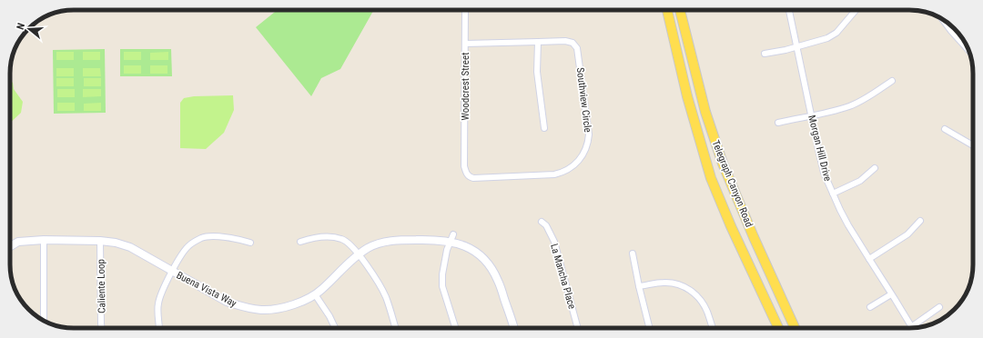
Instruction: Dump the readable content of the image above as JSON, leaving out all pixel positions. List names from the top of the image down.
{
  "streets": {
    "main road": ["Telegraph Canyon Road"],
    "street": [
      "Woodcrest Street",
      "Southview Circle",
      "Morgan Hill Drive",
      "La Mancha Place",
      "Caliente Loop",
      "Buena Vista Way"
    ]
  },
  "crossings": [
    ["Woodcrest Street", "Southview Circle"],
    ["Caliente Loop", "Buena Vista Way"]
  ],
  "north": "left"
}
